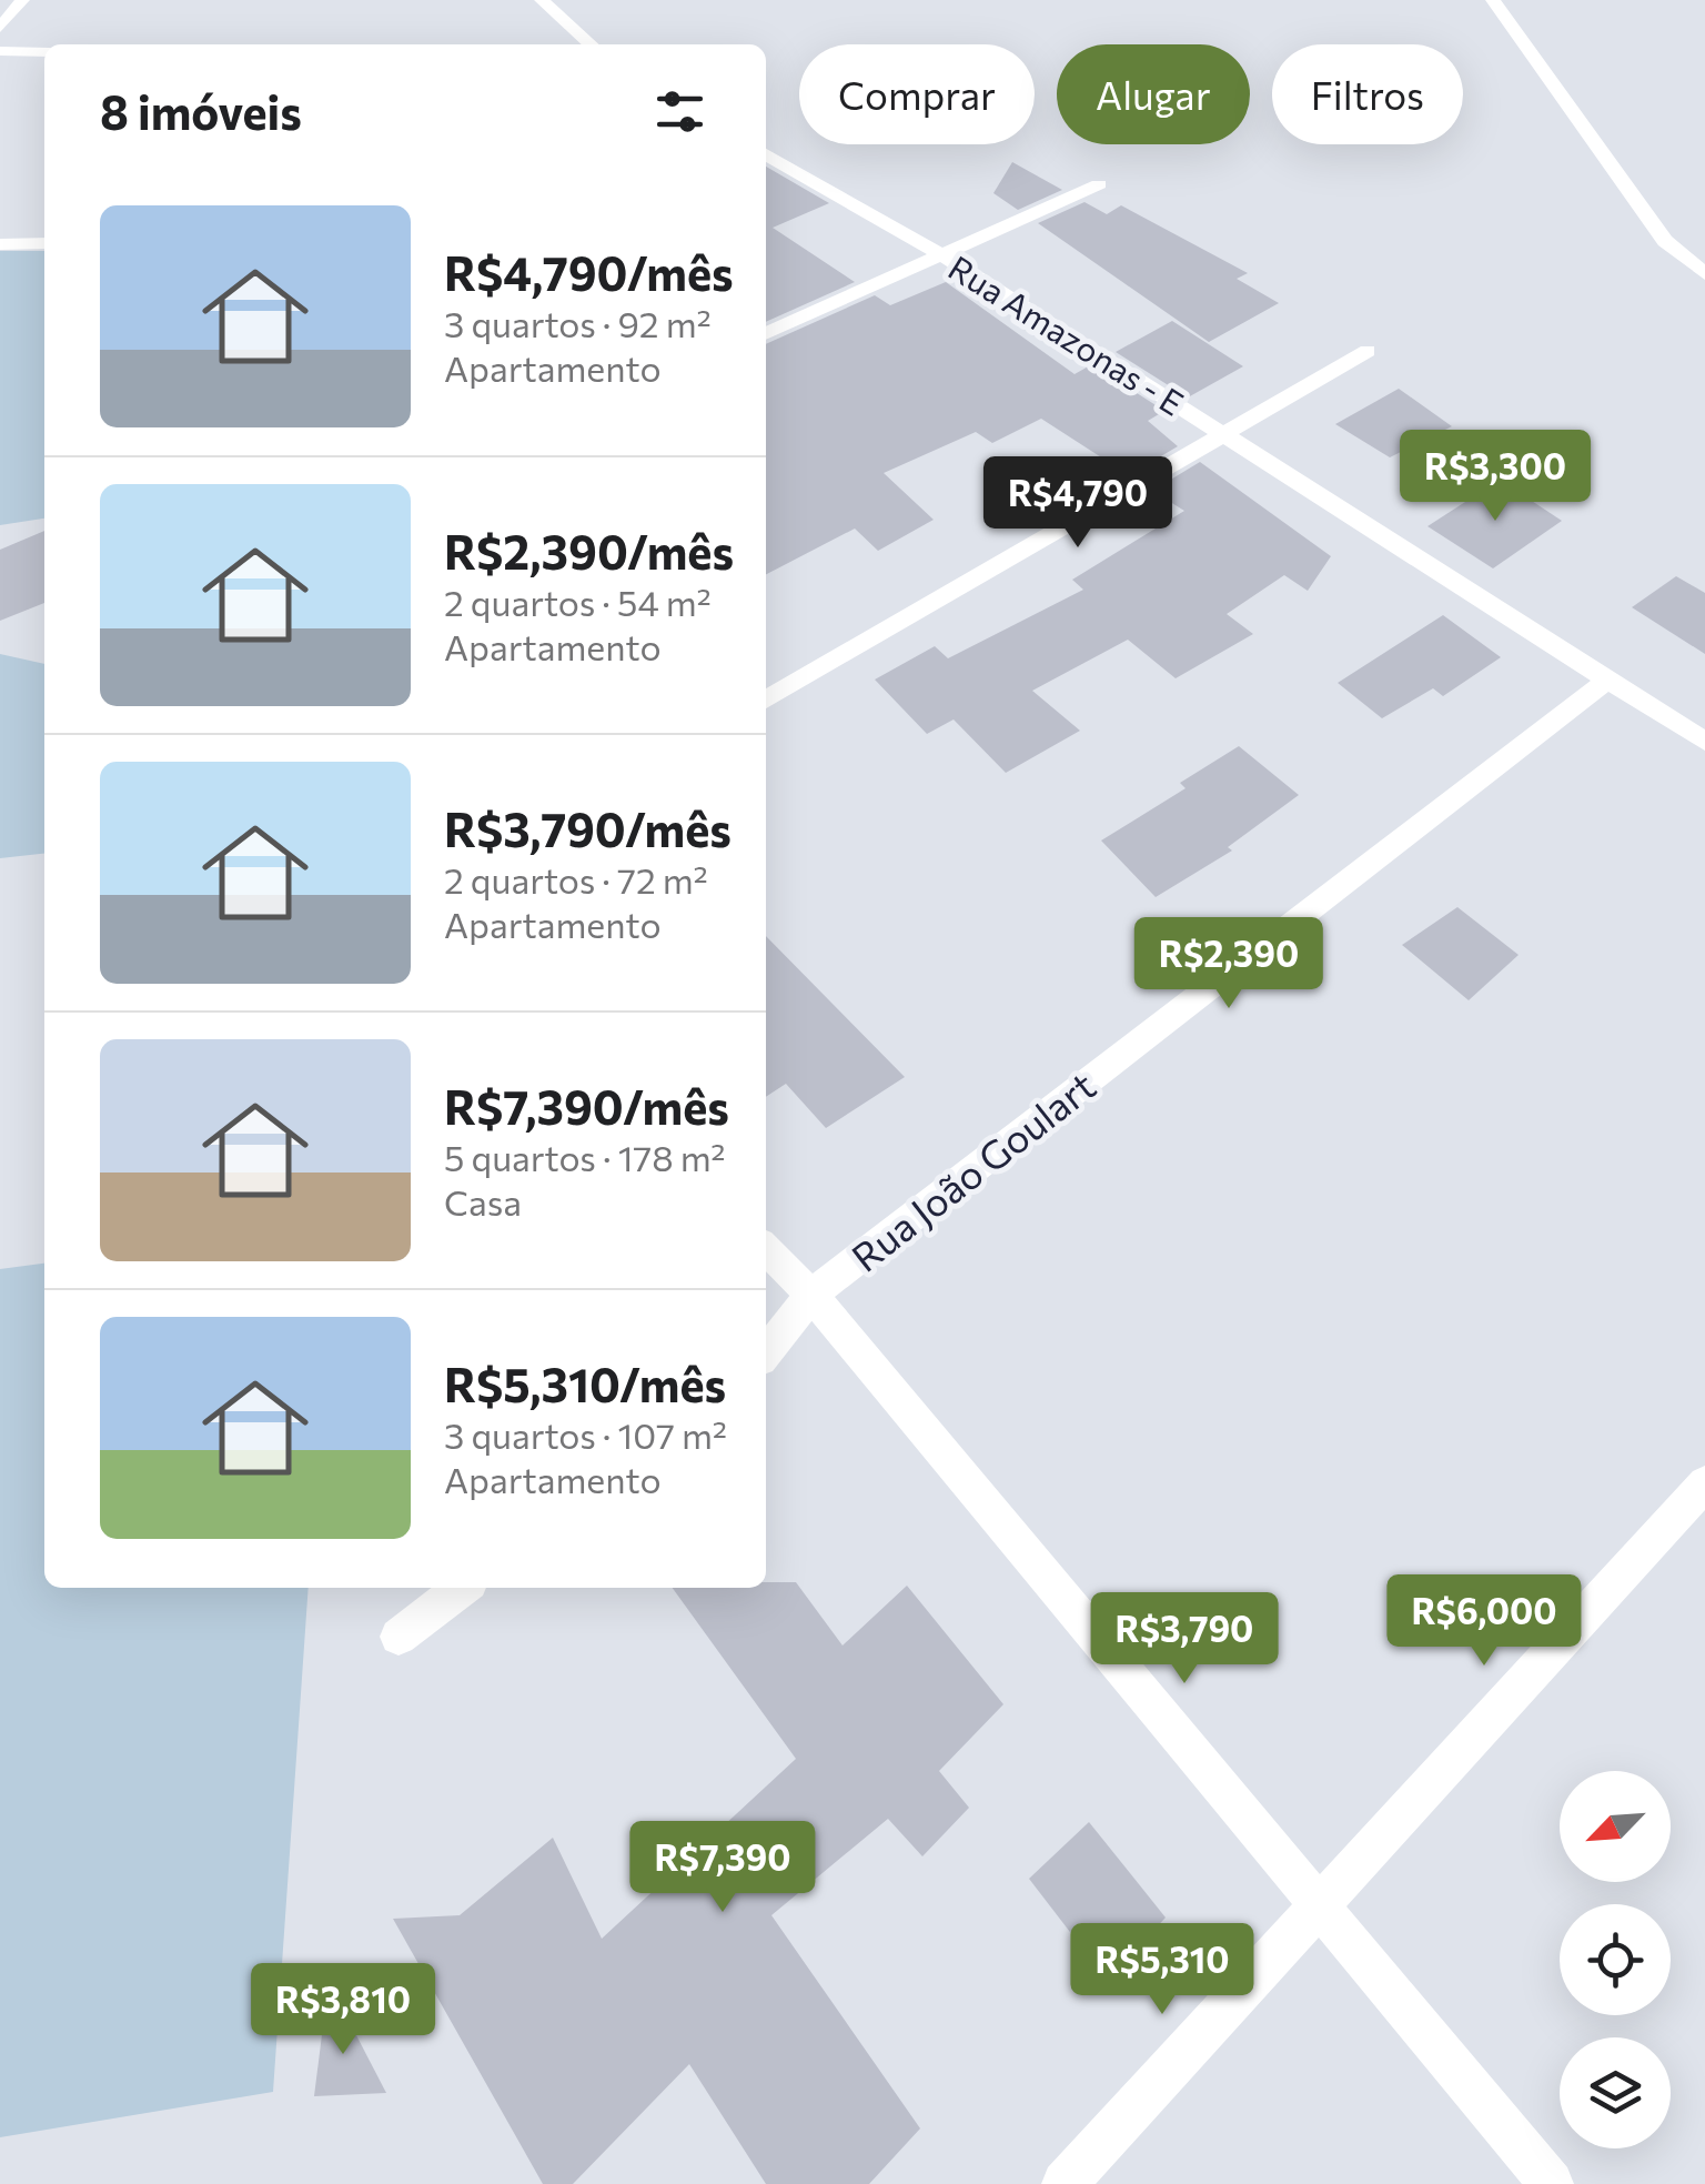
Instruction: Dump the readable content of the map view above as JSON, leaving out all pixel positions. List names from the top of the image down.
{
  "streets": {
    "street": ["Rua Amazonas - E", "Rua João Goulart"]
  },
  "crossings": [
    ["Rua Amazonas - E", "Rua João Goulart"]
  ],
  "north": "bottom left",
  "page": {
    "chip": ["Comprar", "Alugar", "Filtros"],
    "heading": "8 imóveis",
    "list": [
      {
        "name": "R$4,790/mês",
        "note": "3 quartos · 92 m² · Apartamento"
      },
      {
        "name": "R$2,390/mês",
        "note": "2 quartos · 54 m² · Apartamento"
      },
      {
        "name": "R$3,790/mês",
        "note": "2 quartos · 72 m² · Apartamento"
      },
      {
        "name": "R$7,390/mês",
        "note": "5 quartos · 178 m² · Casa"
      },
      {
        "name": "R$5,310/mês",
        "note": "3 quartos · 107 m² · Apartamento"
      }
    ],
    "price": [
      "R$3,300",
      "R$4,790",
      "R$2,390",
      "R$6,000",
      "R$3,790",
      "R$7,390",
      "R$5,310",
      "R$3,810"
    ]
  }
}
